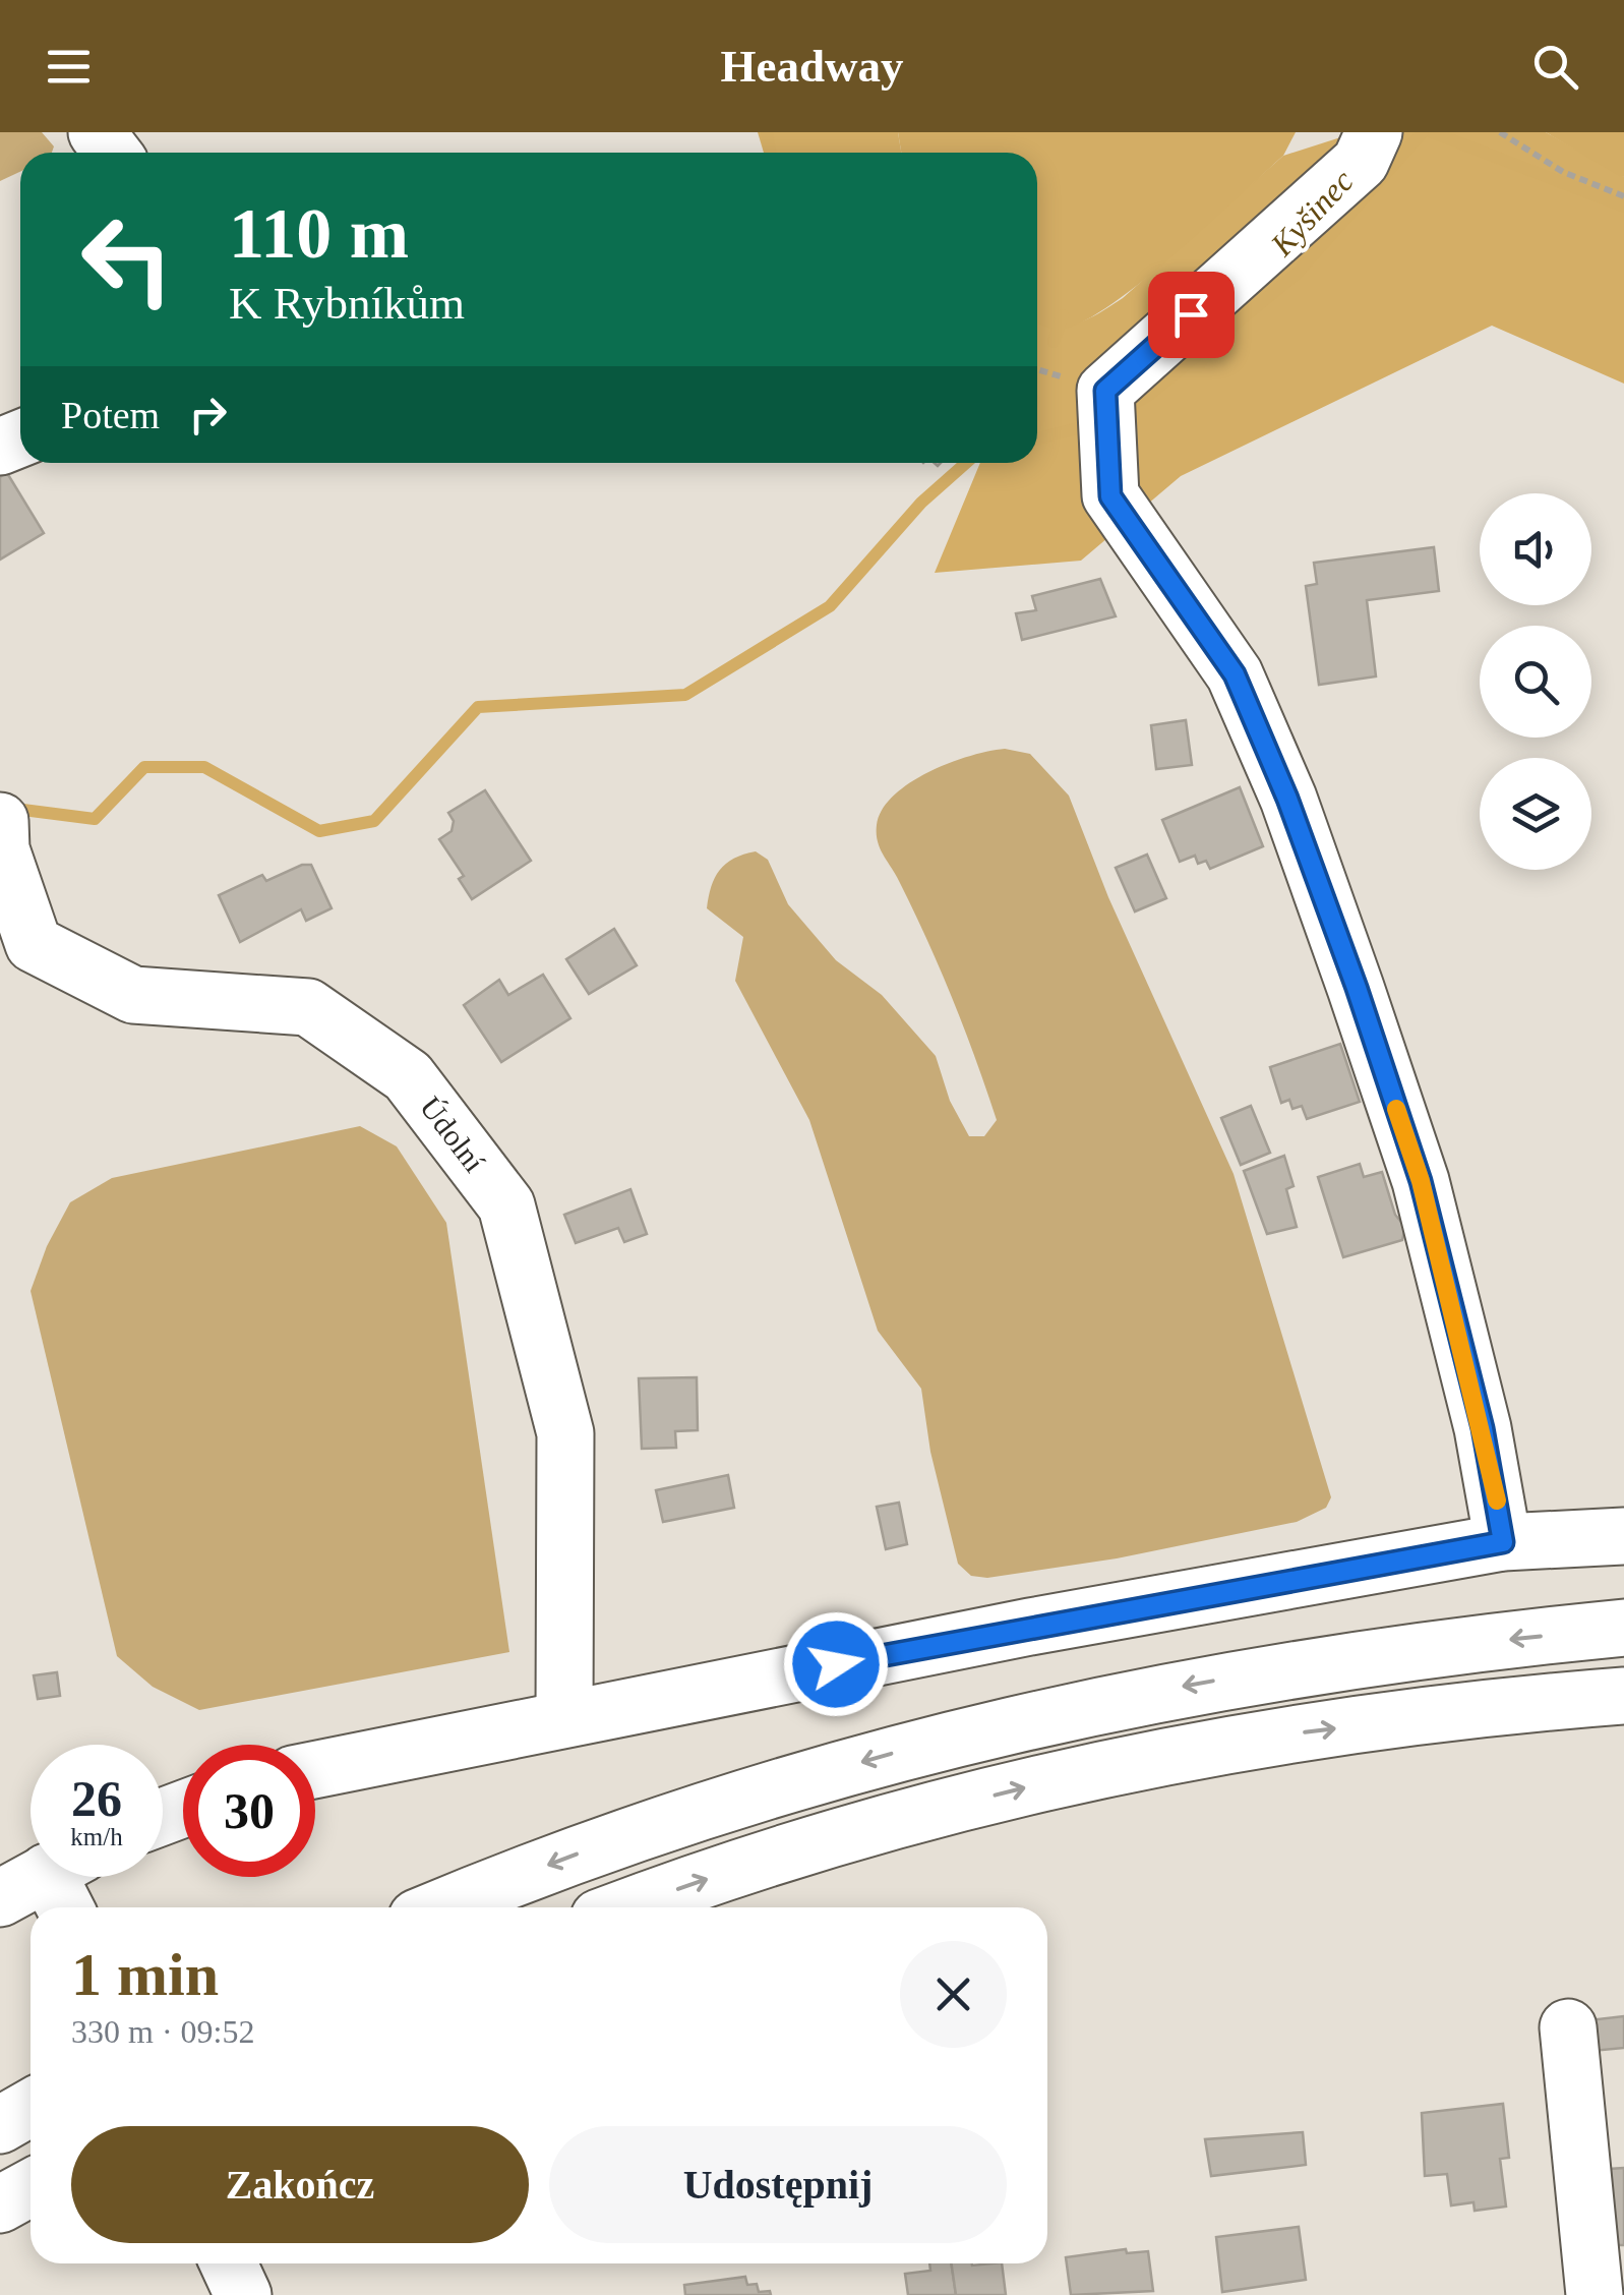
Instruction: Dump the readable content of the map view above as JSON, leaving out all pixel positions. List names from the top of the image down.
{
  "streets": {
    "main road": ["Údolní"]
  },
  "water": ["Kyšinec"],
  "page": {
    "header": "Headway",
    "turn": ["110 m", "K Rybníkům"],
    "then": "Potem",
    "speed": "26 km/h",
    "limit": "30",
    "heading": ["1 min", "330 m · 09:52"],
    "buttons": ["Zakończ", "Udostępnij"]
  }
}
